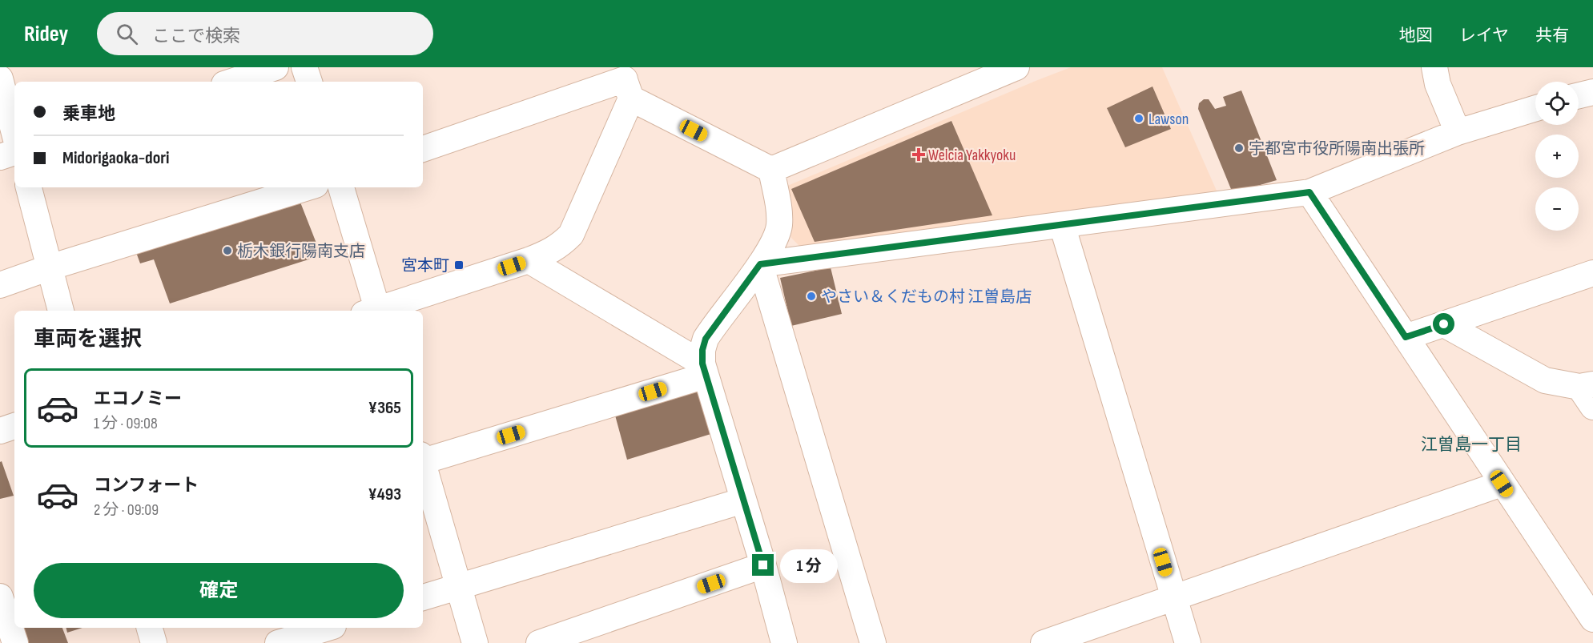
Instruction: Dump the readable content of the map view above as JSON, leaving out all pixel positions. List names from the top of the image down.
{
  "districts": ["江曽島一丁目"],
  "places": {
    "other": [
      "Lawson",
      "宇都宮市役所陽南出張所",
      "栃木銀行陽南支店",
      "やさい＆くだもの村 江曽島店"
    ],
    "health": ["Welcia Yakkyoku"],
    "transit": ["宮本町"]
  },
  "page": {
    "header": "Ridey",
    "search": "ここで検索",
    "nav": ["地図", "レイヤ", "共有"],
    "map_buttons": ["+", "−"],
    "banner": ["乗車地", "Midorigaoka-dori"],
    "heading": "車両を選択",
    "list": [
      {
        "name": "エコノミー",
        "note": "1 分 · 09:08",
        "value": "¥365"
      },
      {
        "name": "コンフォート",
        "note": "2 分 · 09:09",
        "value": "¥493"
      }
    ],
    "bubble": "1 分",
    "buttons": "確定"
  }
}
